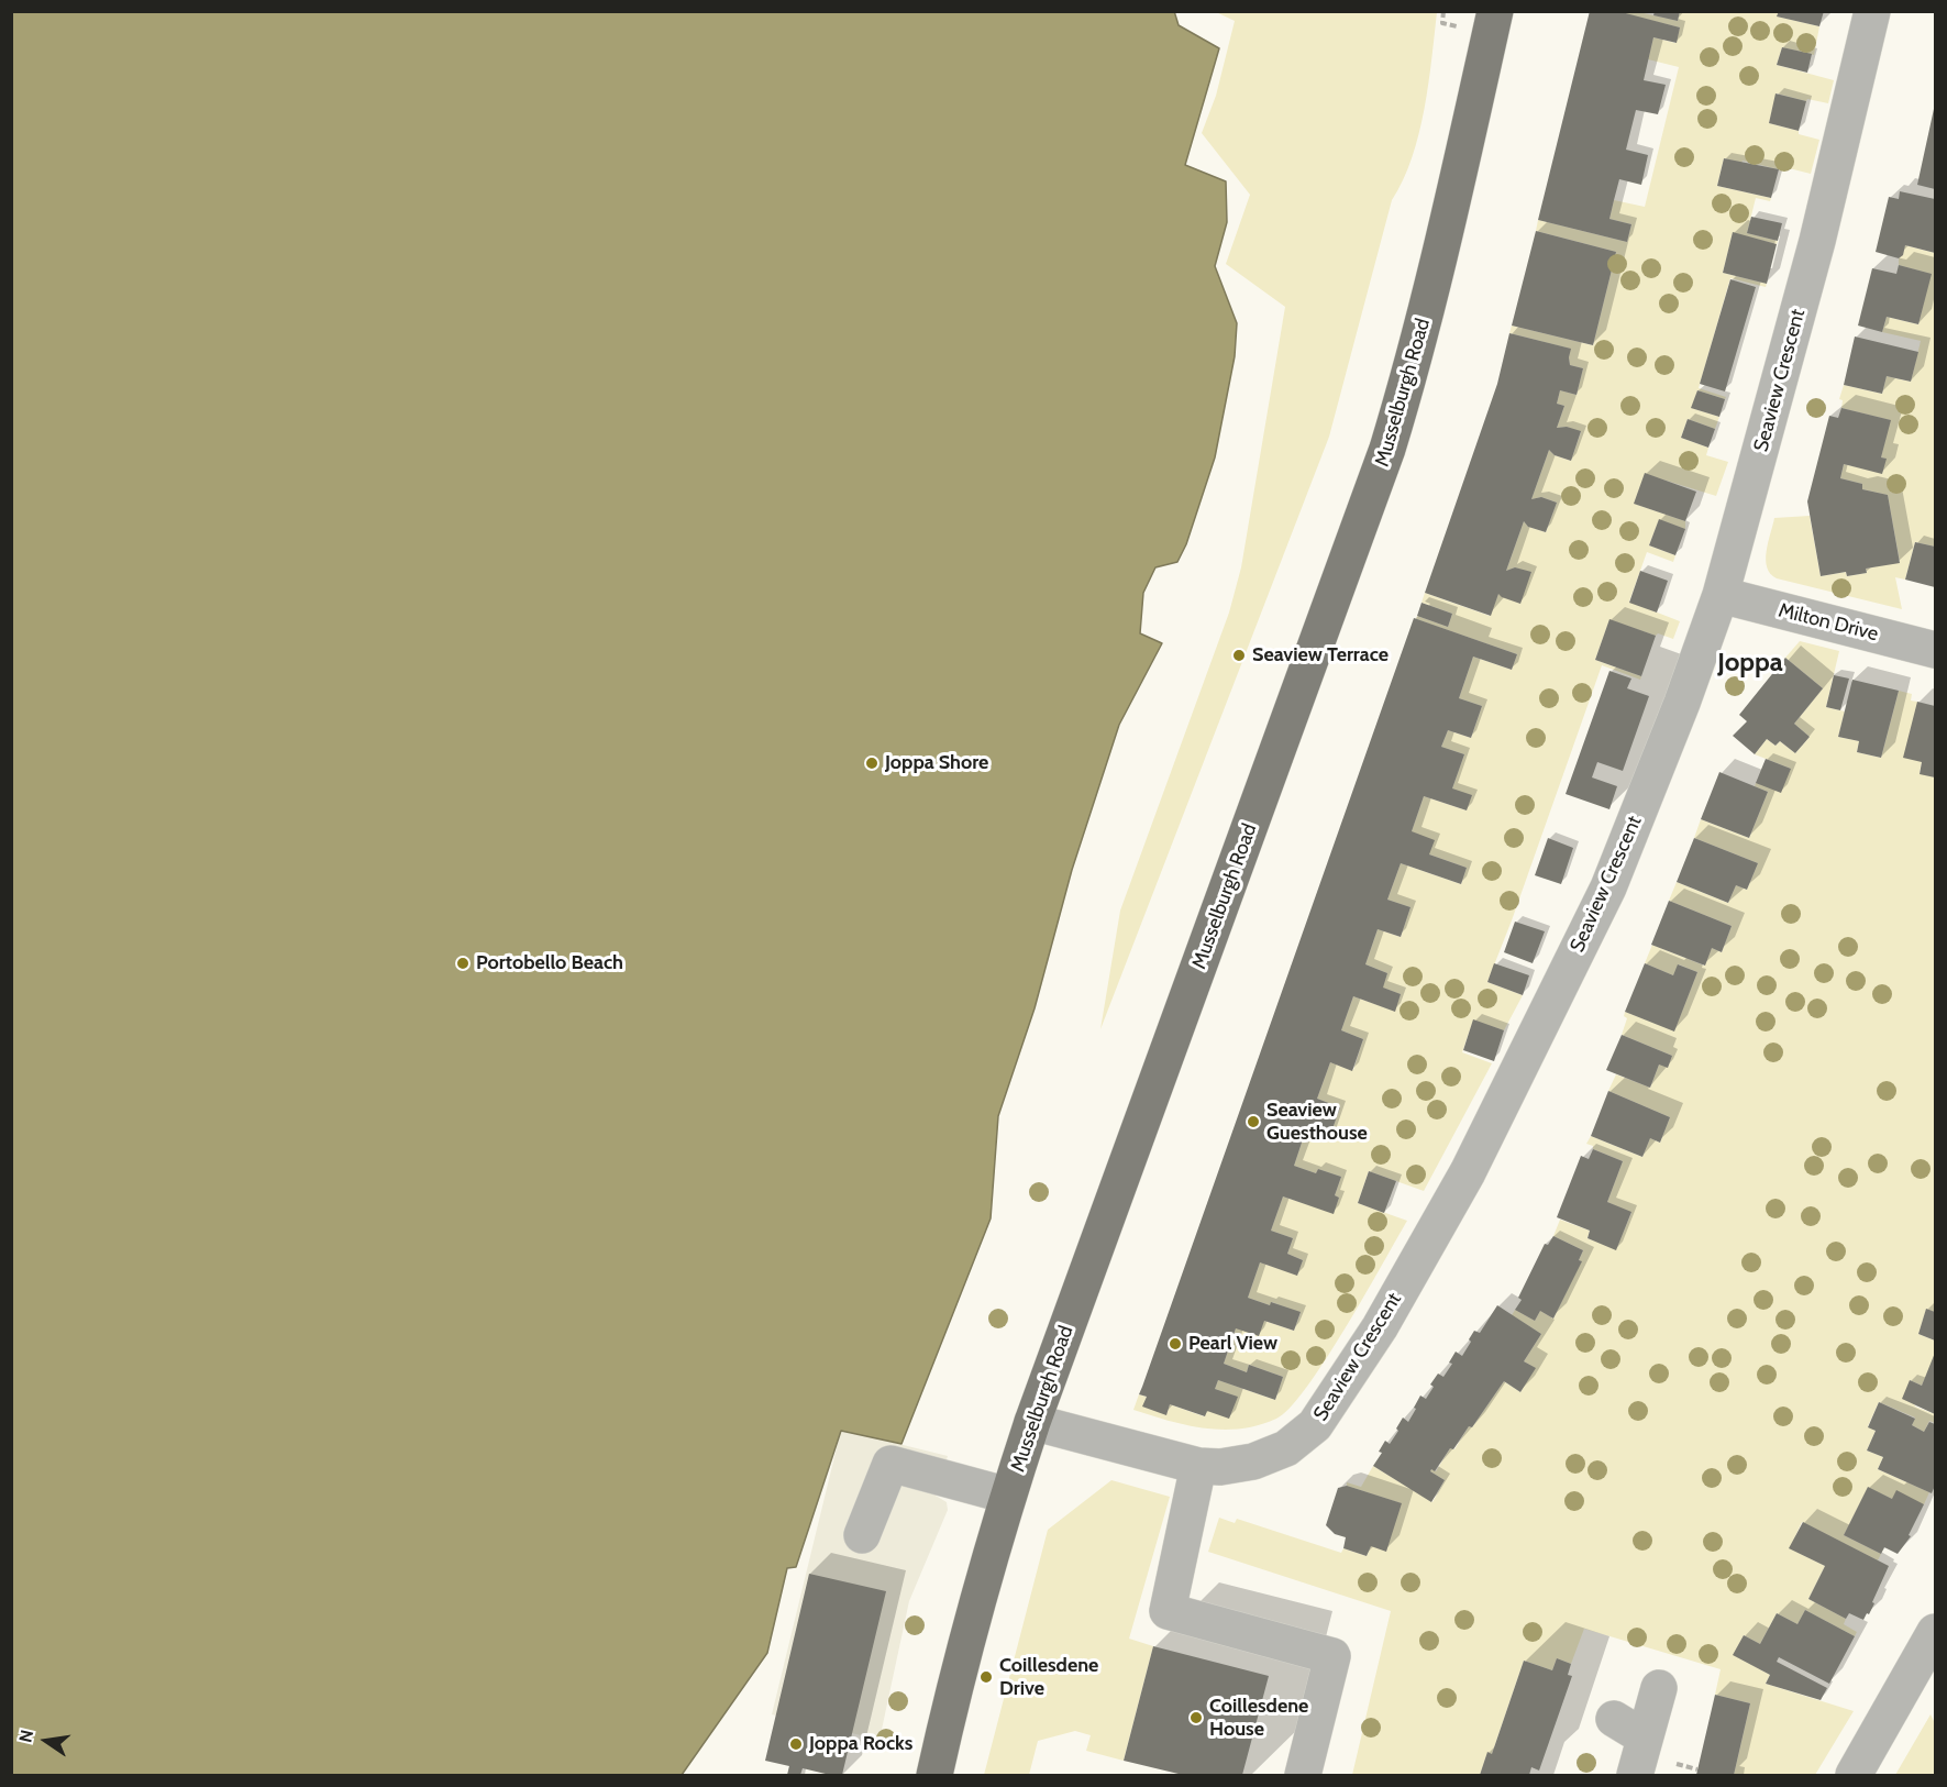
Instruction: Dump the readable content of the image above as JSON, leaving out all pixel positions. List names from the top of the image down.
{
  "streets": {
    "main road": ["Musselburgh Road"],
    "street": ["Seaview Crescent", "Milton Drive"]
  },
  "crossings": [
    ["Seaview Crescent", "Musselburgh Road"],
    ["Seaview Crescent", "Milton Drive"]
  ],
  "districts": ["Joppa"],
  "places": [
    "Seaview Terrace",
    "Joppa Shore",
    "Portobello Beach",
    "Seaview Guesthouse",
    "Pearl View",
    "Coillesdene Drive",
    "Coillesdene House",
    "Joppa Rocks"
  ],
  "north": "left"
}
